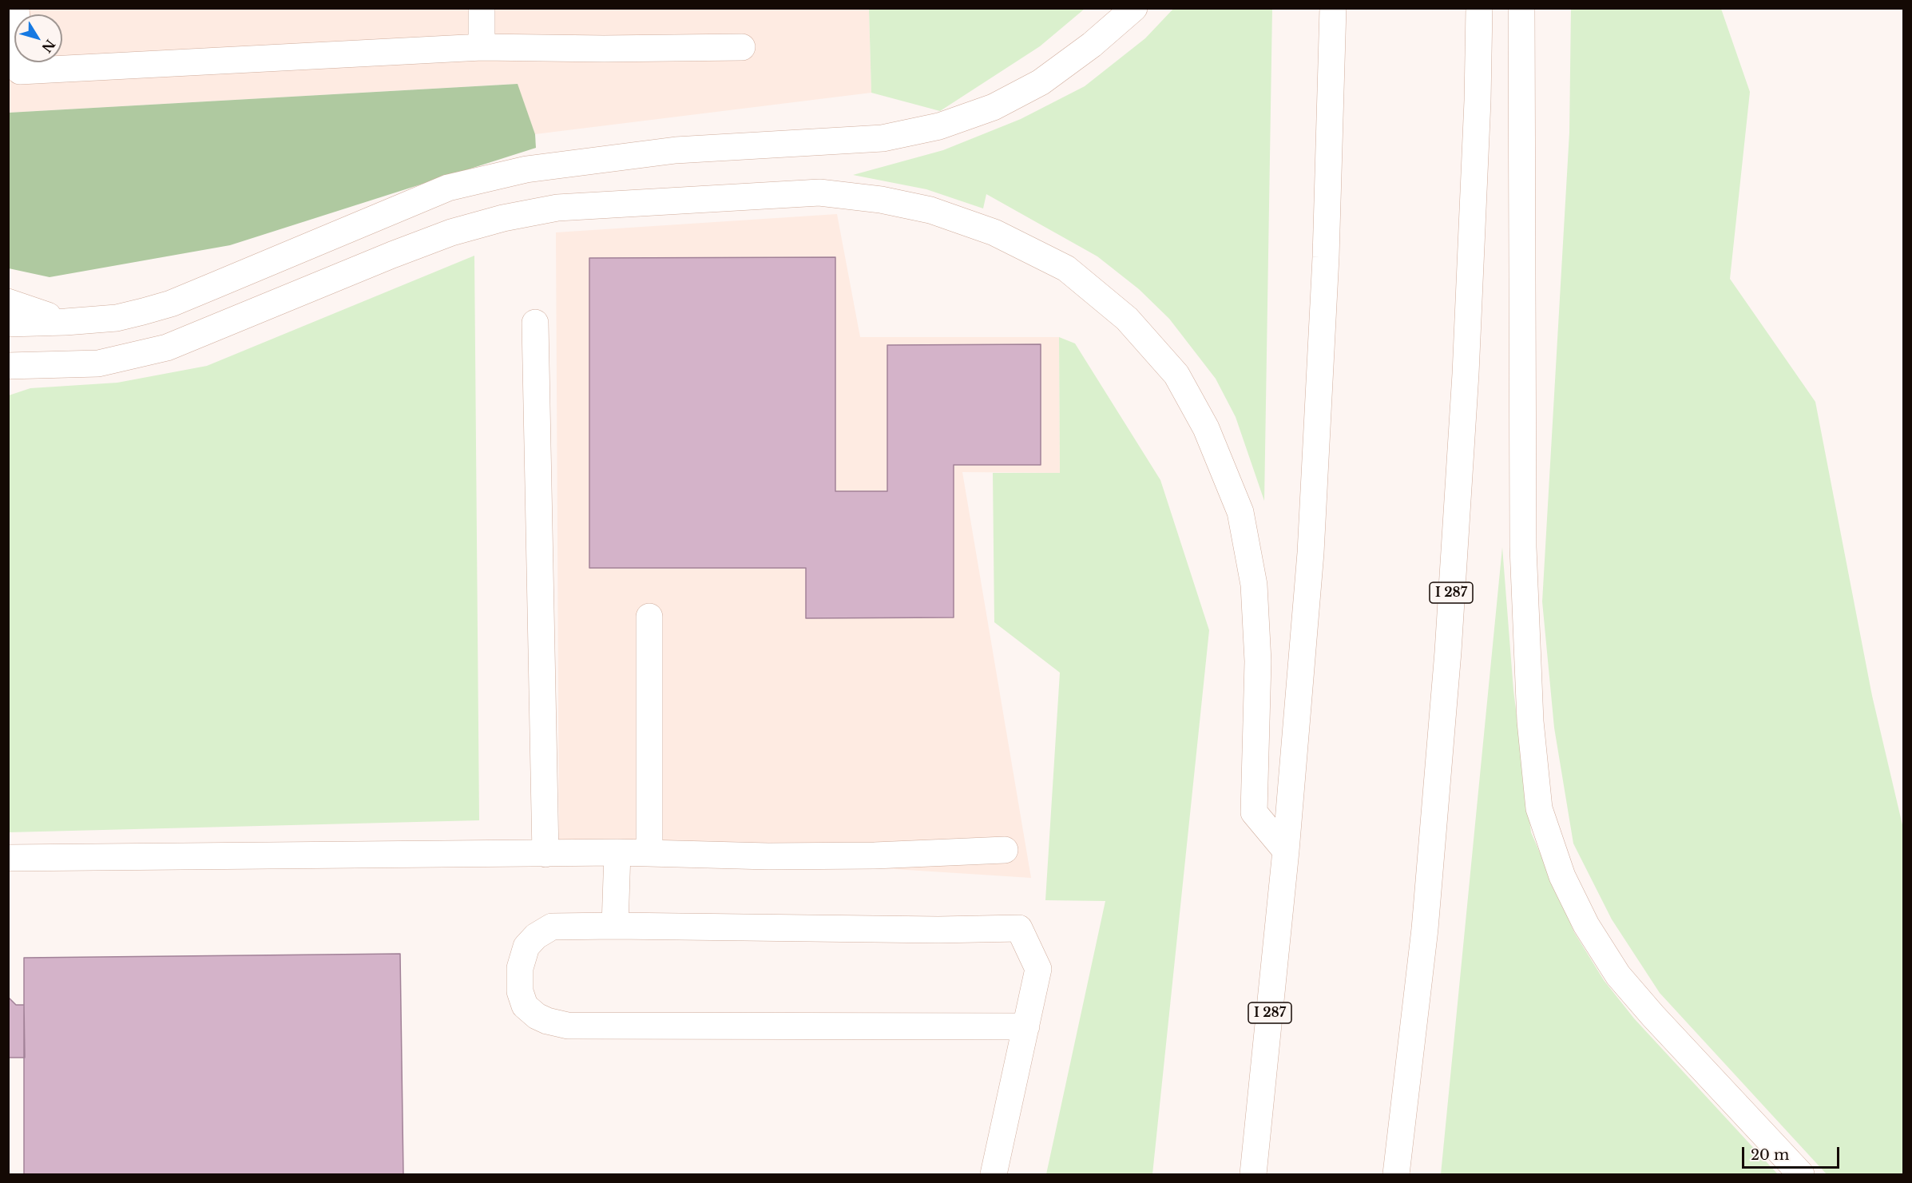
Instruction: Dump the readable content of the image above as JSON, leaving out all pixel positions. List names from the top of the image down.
{
  "streets": {
    "main road": ["I 287"]
  },
  "scale_bar": "20 m",
  "north": "bottom right"
}
